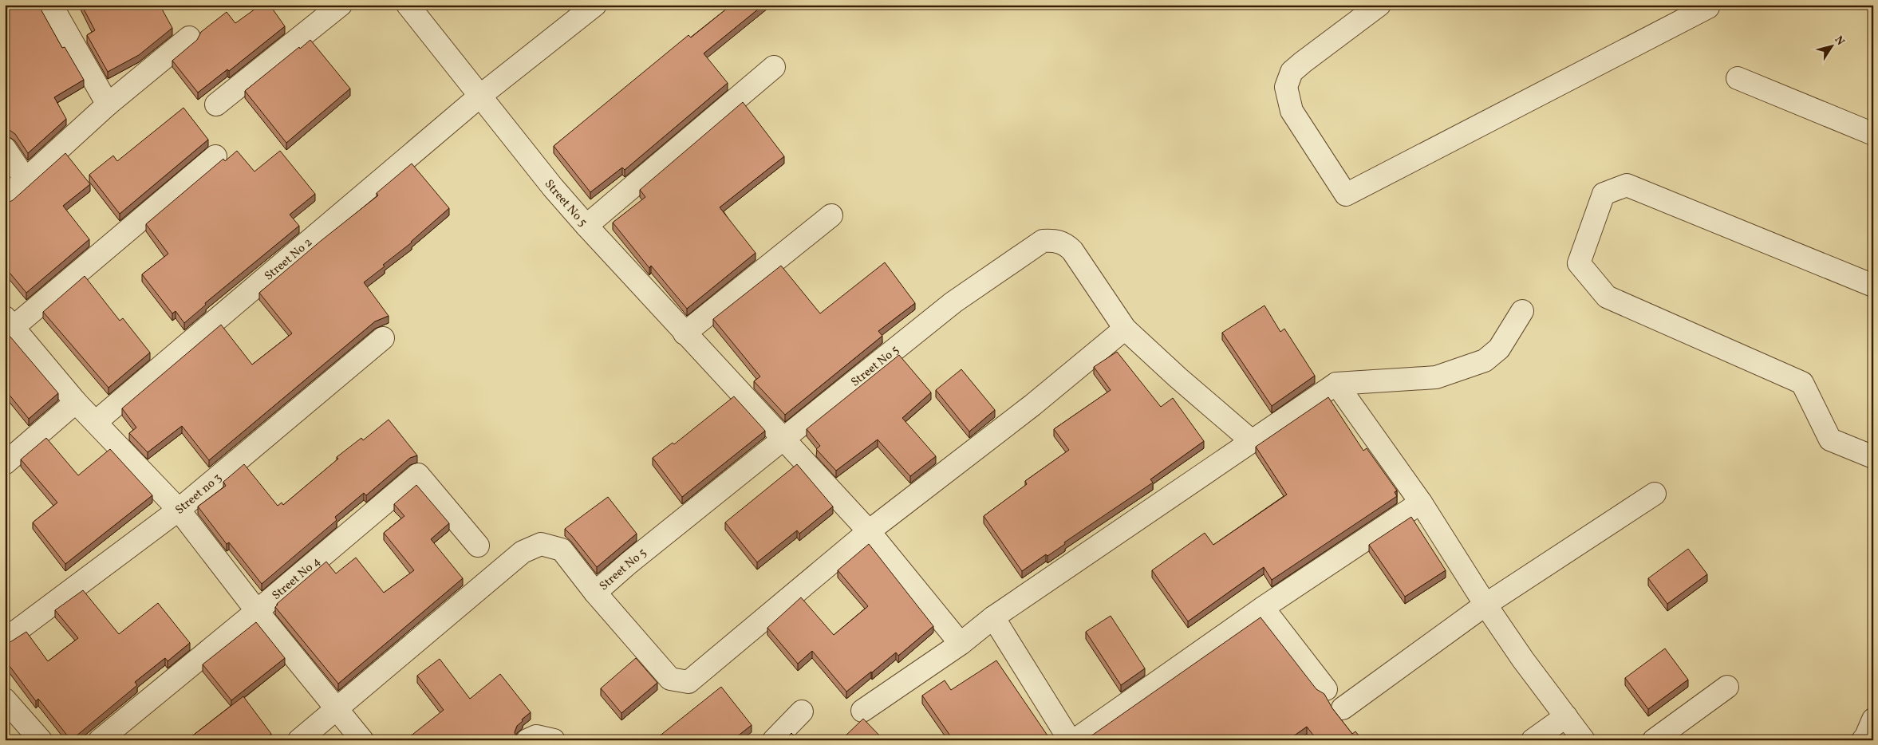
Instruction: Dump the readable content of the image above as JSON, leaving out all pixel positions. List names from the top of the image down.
{
  "streets": {
    "street": [
      "Street No 5",
      "Street No 2",
      "Street no 3",
      "Street No 4"
    ]
  },
  "crossings": [
    ["Street No 5", "Street No 2"]
  ],
  "north": "top right"
}
